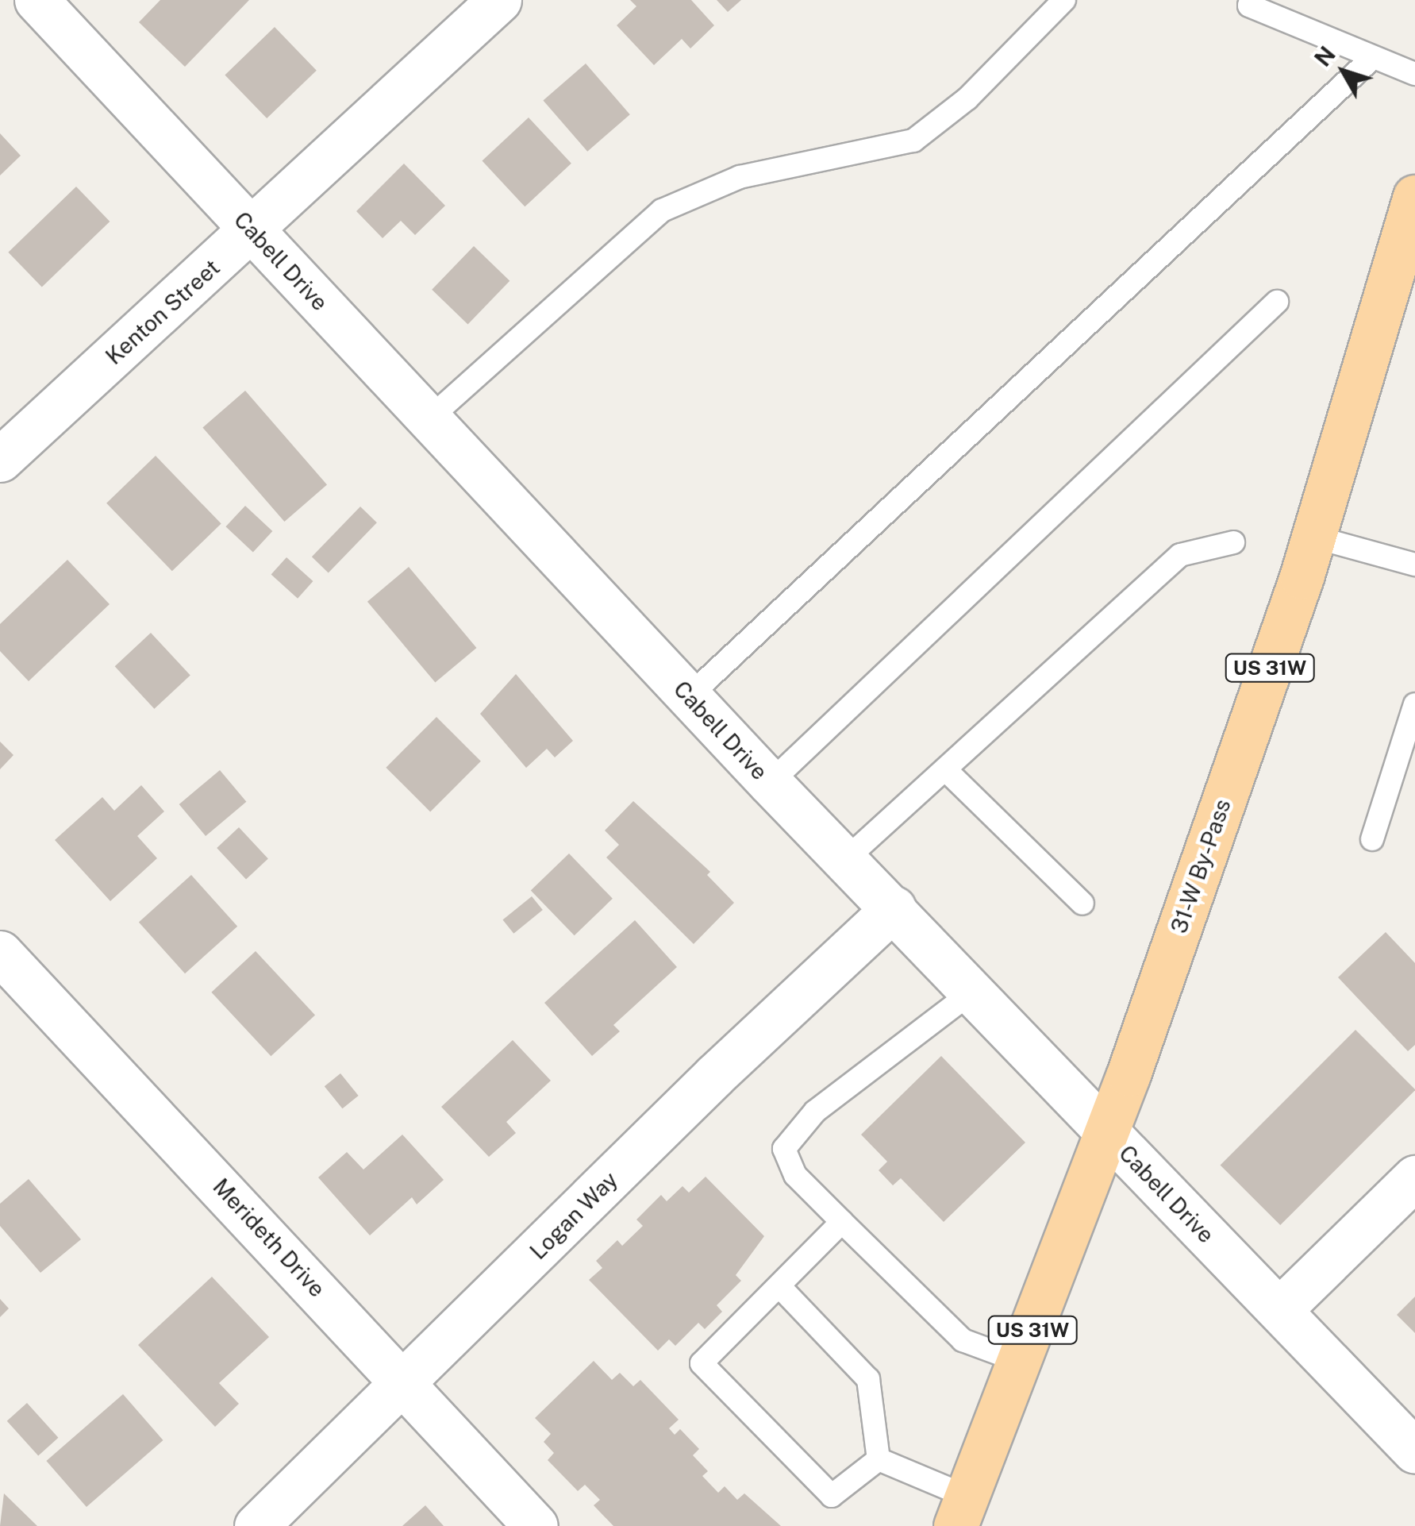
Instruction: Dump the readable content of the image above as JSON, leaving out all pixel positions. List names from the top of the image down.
{
  "streets": {
    "main road": ["US 31W", "31-W By-Pass"],
    "street": [
      "Cabell Drive",
      "Kenton Street",
      "Logan Way",
      "Merideth Drive"
    ]
  },
  "crossings": [
    ["Cabell Drive", "Kenton Street"],
    ["Cabell Drive", "31-W By-Pass"],
    ["Cabell Drive", "Logan Way"],
    ["Logan Way", "Merideth Drive"]
  ],
  "north": "top left"
}
